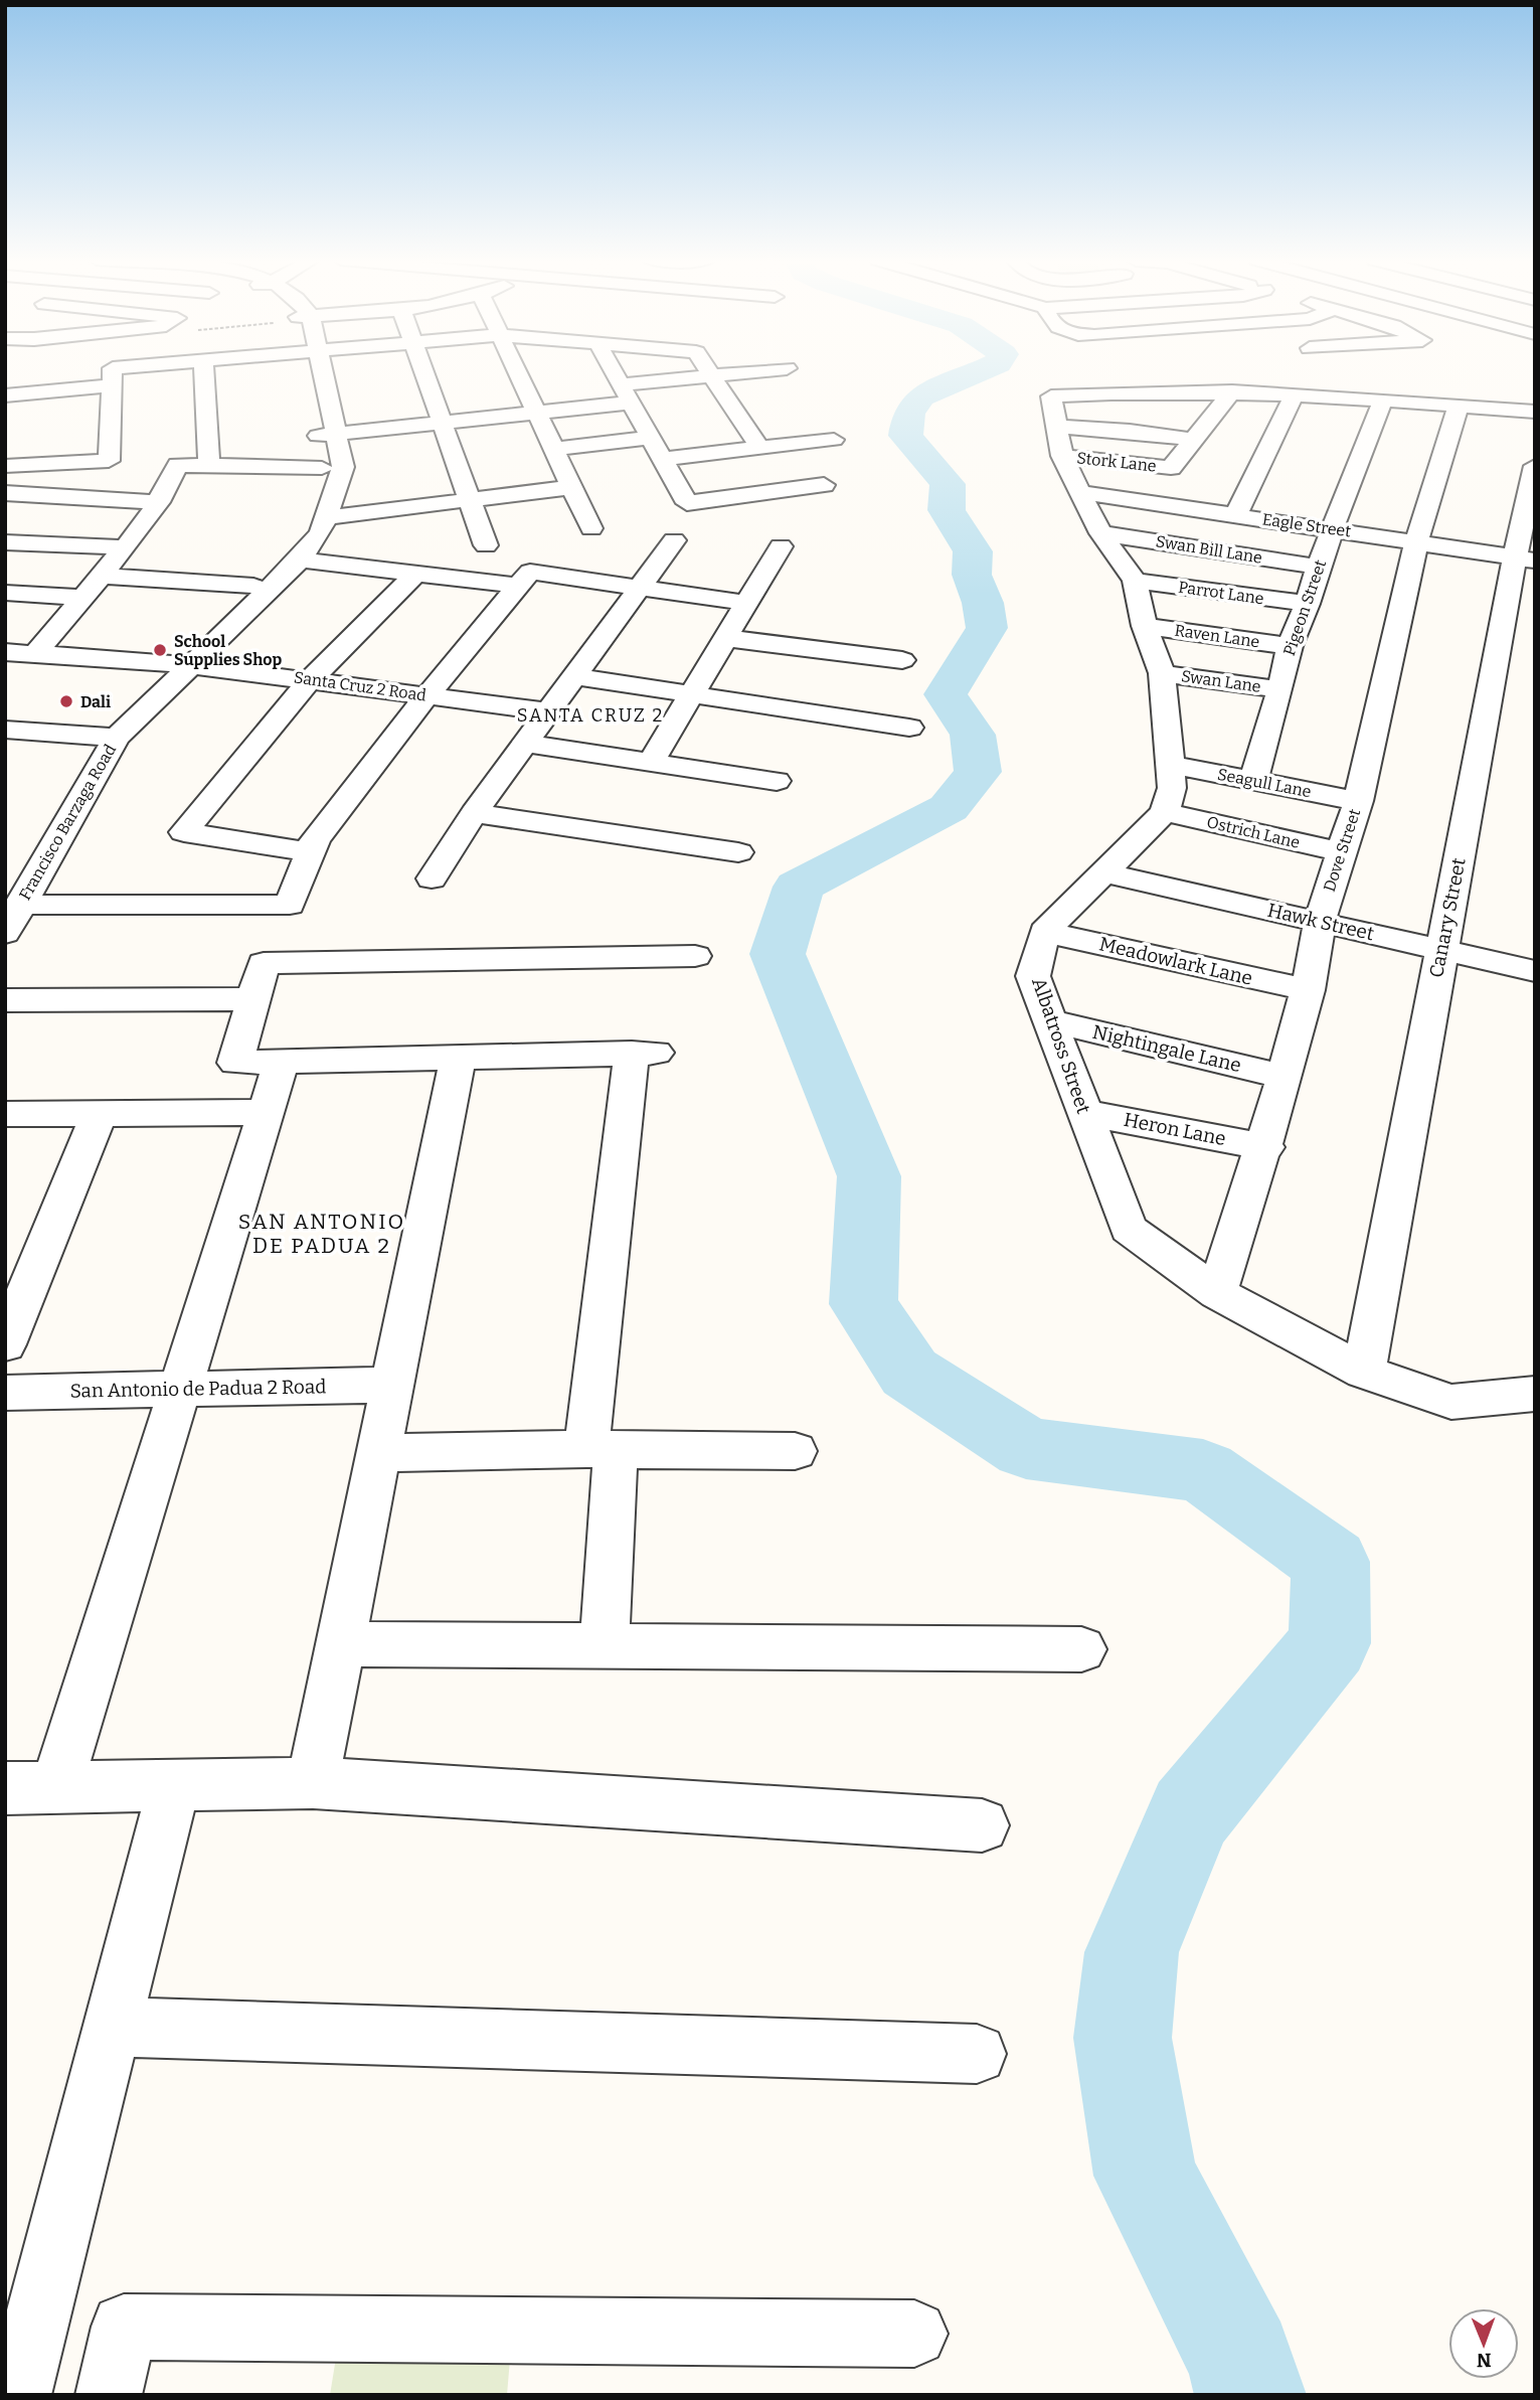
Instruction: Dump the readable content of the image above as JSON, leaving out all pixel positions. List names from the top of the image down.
{
  "streets": {
    "street": [
      "Stork Lane",
      "Eagle Street",
      "Swan Bill Lane",
      "Parrot Lane",
      "Pigeon Street",
      "Raven Lane",
      "Swan Lane",
      "Santa Cruz 2 Road",
      "Seagull Lane",
      "Francisco Barzaga Road",
      "Ostrich Lane",
      "Dove Street",
      "Canary Street",
      "Hawk Street",
      "Meadowlark Lane",
      "Albatross Street",
      "Nightingale Lane",
      "Heron Lane",
      "San Antonio de Padua 2 Road"
    ]
  },
  "crossings": [
    ["Eagle Street", "Pigeon Street"],
    ["Eagle Street", "Dove Street"],
    ["Eagle Street", "Canary Street"],
    ["Swan Bill Lane", "Pigeon Street"],
    ["Parrot Lane", "Pigeon Street"],
    ["Pigeon Street", "Raven Lane"],
    ["Pigeon Street", "Swan Lane"],
    ["Pigeon Street", "Seagull Lane"],
    ["Santa Cruz 2 Road", "Francisco Barzaga Road"],
    ["Seagull Lane", "Dove Street"],
    ["Ostrich Lane", "Dove Street"],
    ["Dove Street", "Hawk Street"],
    ["Dove Street", "Meadowlark Lane"],
    ["Dove Street", "Albatross Street"],
    ["Dove Street", "Nightingale Lane"],
    ["Dove Street", "Heron Lane"],
    ["Canary Street", "Hawk Street"],
    ["Canary Street", "Albatross Street"],
    ["Meadowlark Lane", "Albatross Street"],
    ["Albatross Street", "Nightingale Lane"],
    ["Albatross Street", "Heron Lane"]
  ],
  "districts": ["SANTA CRUZ 2", "SAN ANTONIO DE PADUA 2"],
  "places": ["School Supplies Shop", "Dali"],
  "north": "bottom"
}
